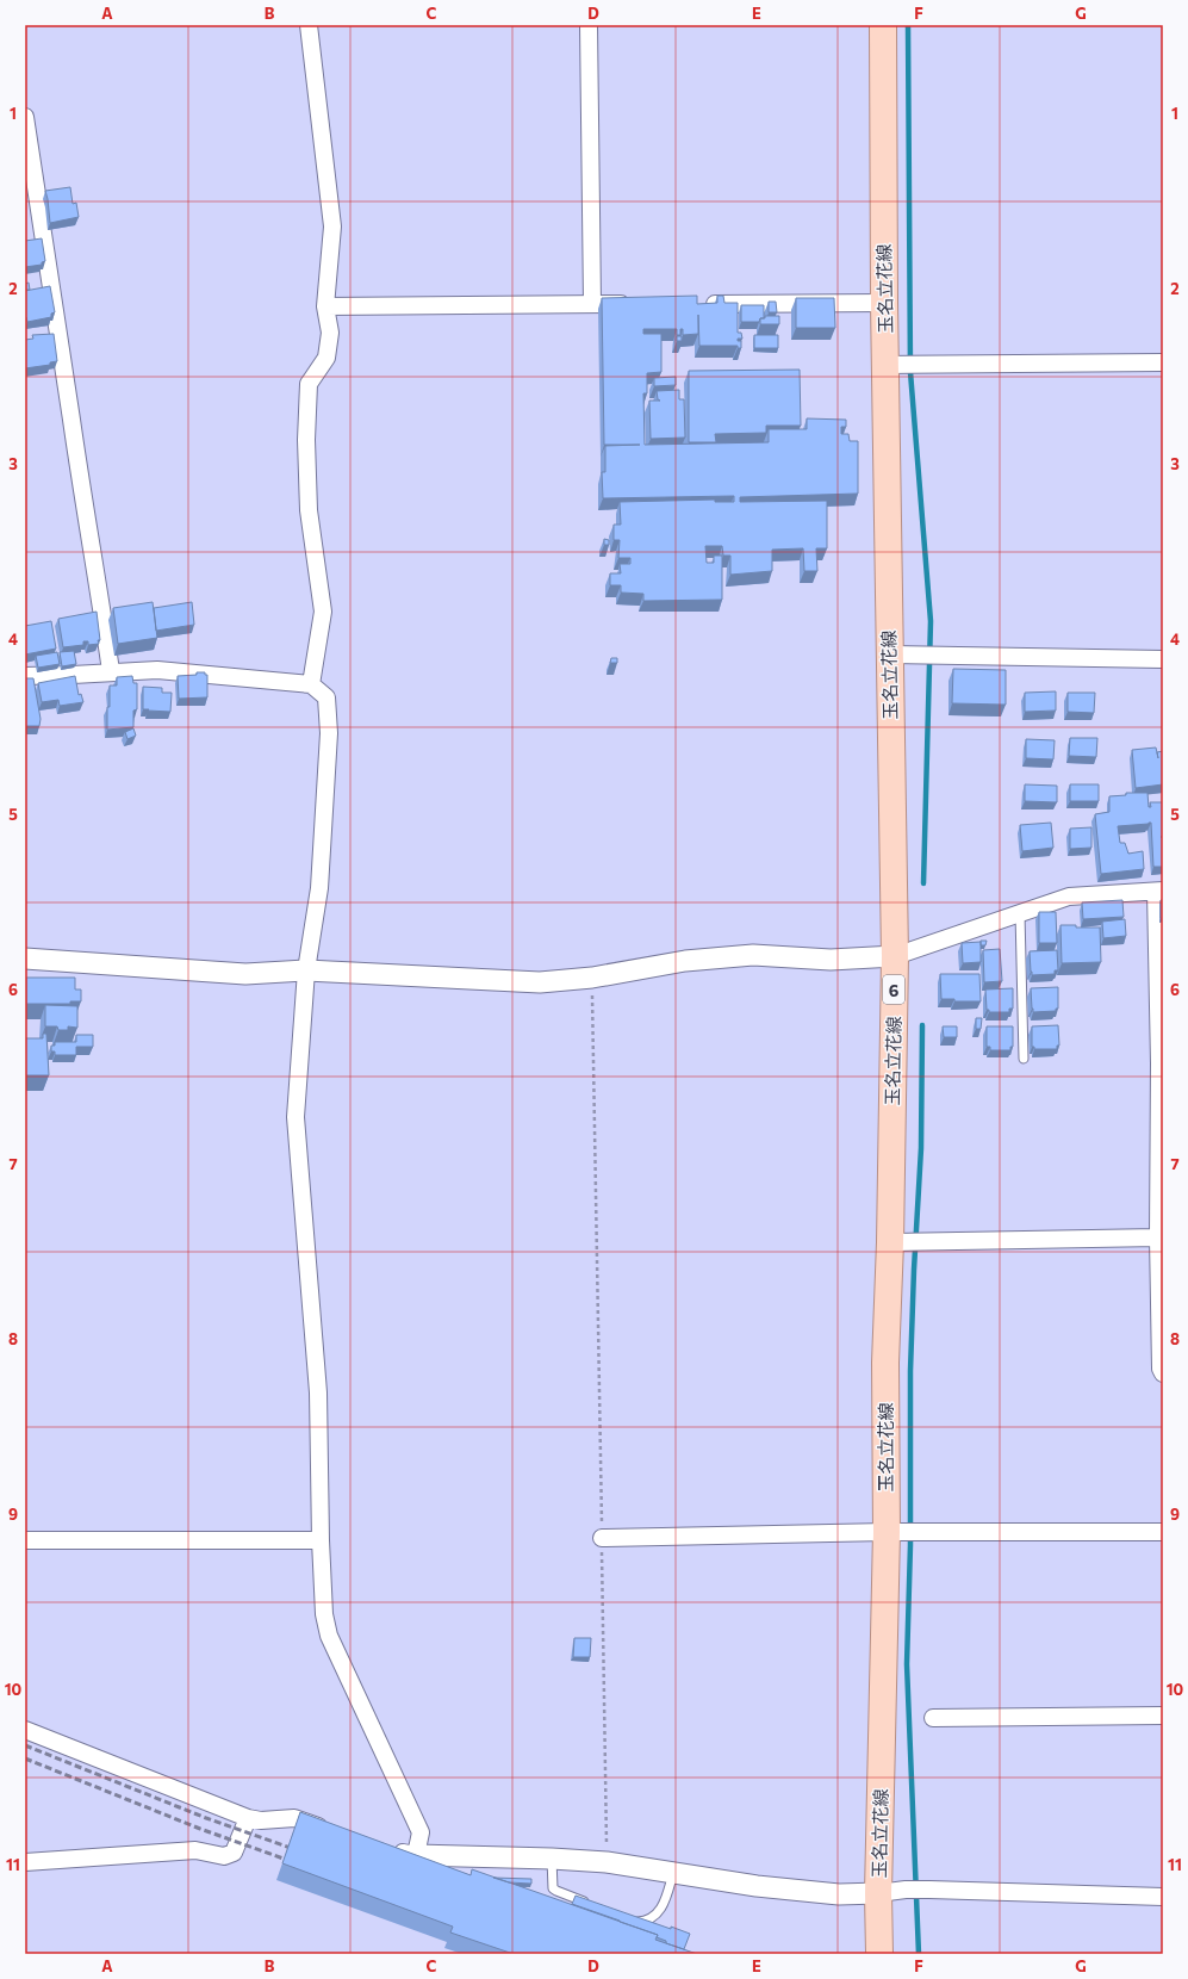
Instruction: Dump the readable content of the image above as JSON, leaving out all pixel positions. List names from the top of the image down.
{
  "streets": {
    "main road": ["玉名立花線", "6"]
  },
  "grid": {
    "columns": [
      "A",
      "B",
      "C",
      "D",
      "E",
      "F",
      "G"
    ],
    "rows": [
      "1",
      "2",
      "3",
      "4",
      "5",
      "6",
      "7",
      "8",
      "9",
      "10",
      "11"
    ]
  }
}
